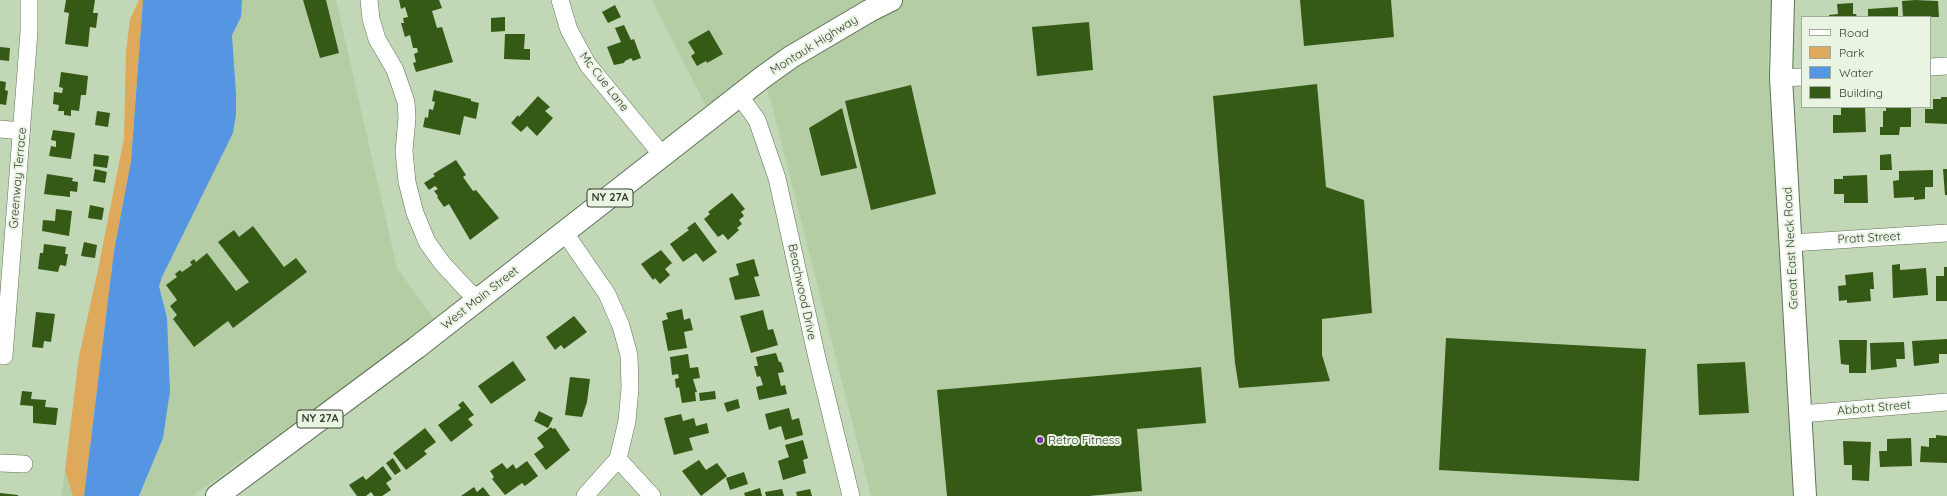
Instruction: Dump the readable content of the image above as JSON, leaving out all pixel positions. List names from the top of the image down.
{
  "streets": {
    "main road": [
      "Montauk Highway",
      "NY 27A",
      "Great East Neck Road",
      "West Main Street"
    ],
    "street": [
      "Mc Cue Lane",
      "Greenway Terrace",
      "Pratt Street",
      "Beachwood Drive",
      "Abbott Street"
    ]
  },
  "crossings": [
    ["Montauk Highway", "Beachwood Drive"],
    ["Montauk Highway", "West Main Street"],
    ["Mc Cue Lane", "West Main Street"],
    ["Pratt Street", "Great East Neck Road"],
    ["Great East Neck Road", "Abbott Street"],
    ["Beachwood Drive", "West Main Street"]
  ],
  "places": ["Retro Fitness"],
  "legend": [
    "Road",
    "Park",
    "Water",
    "Building"
  ]
}
